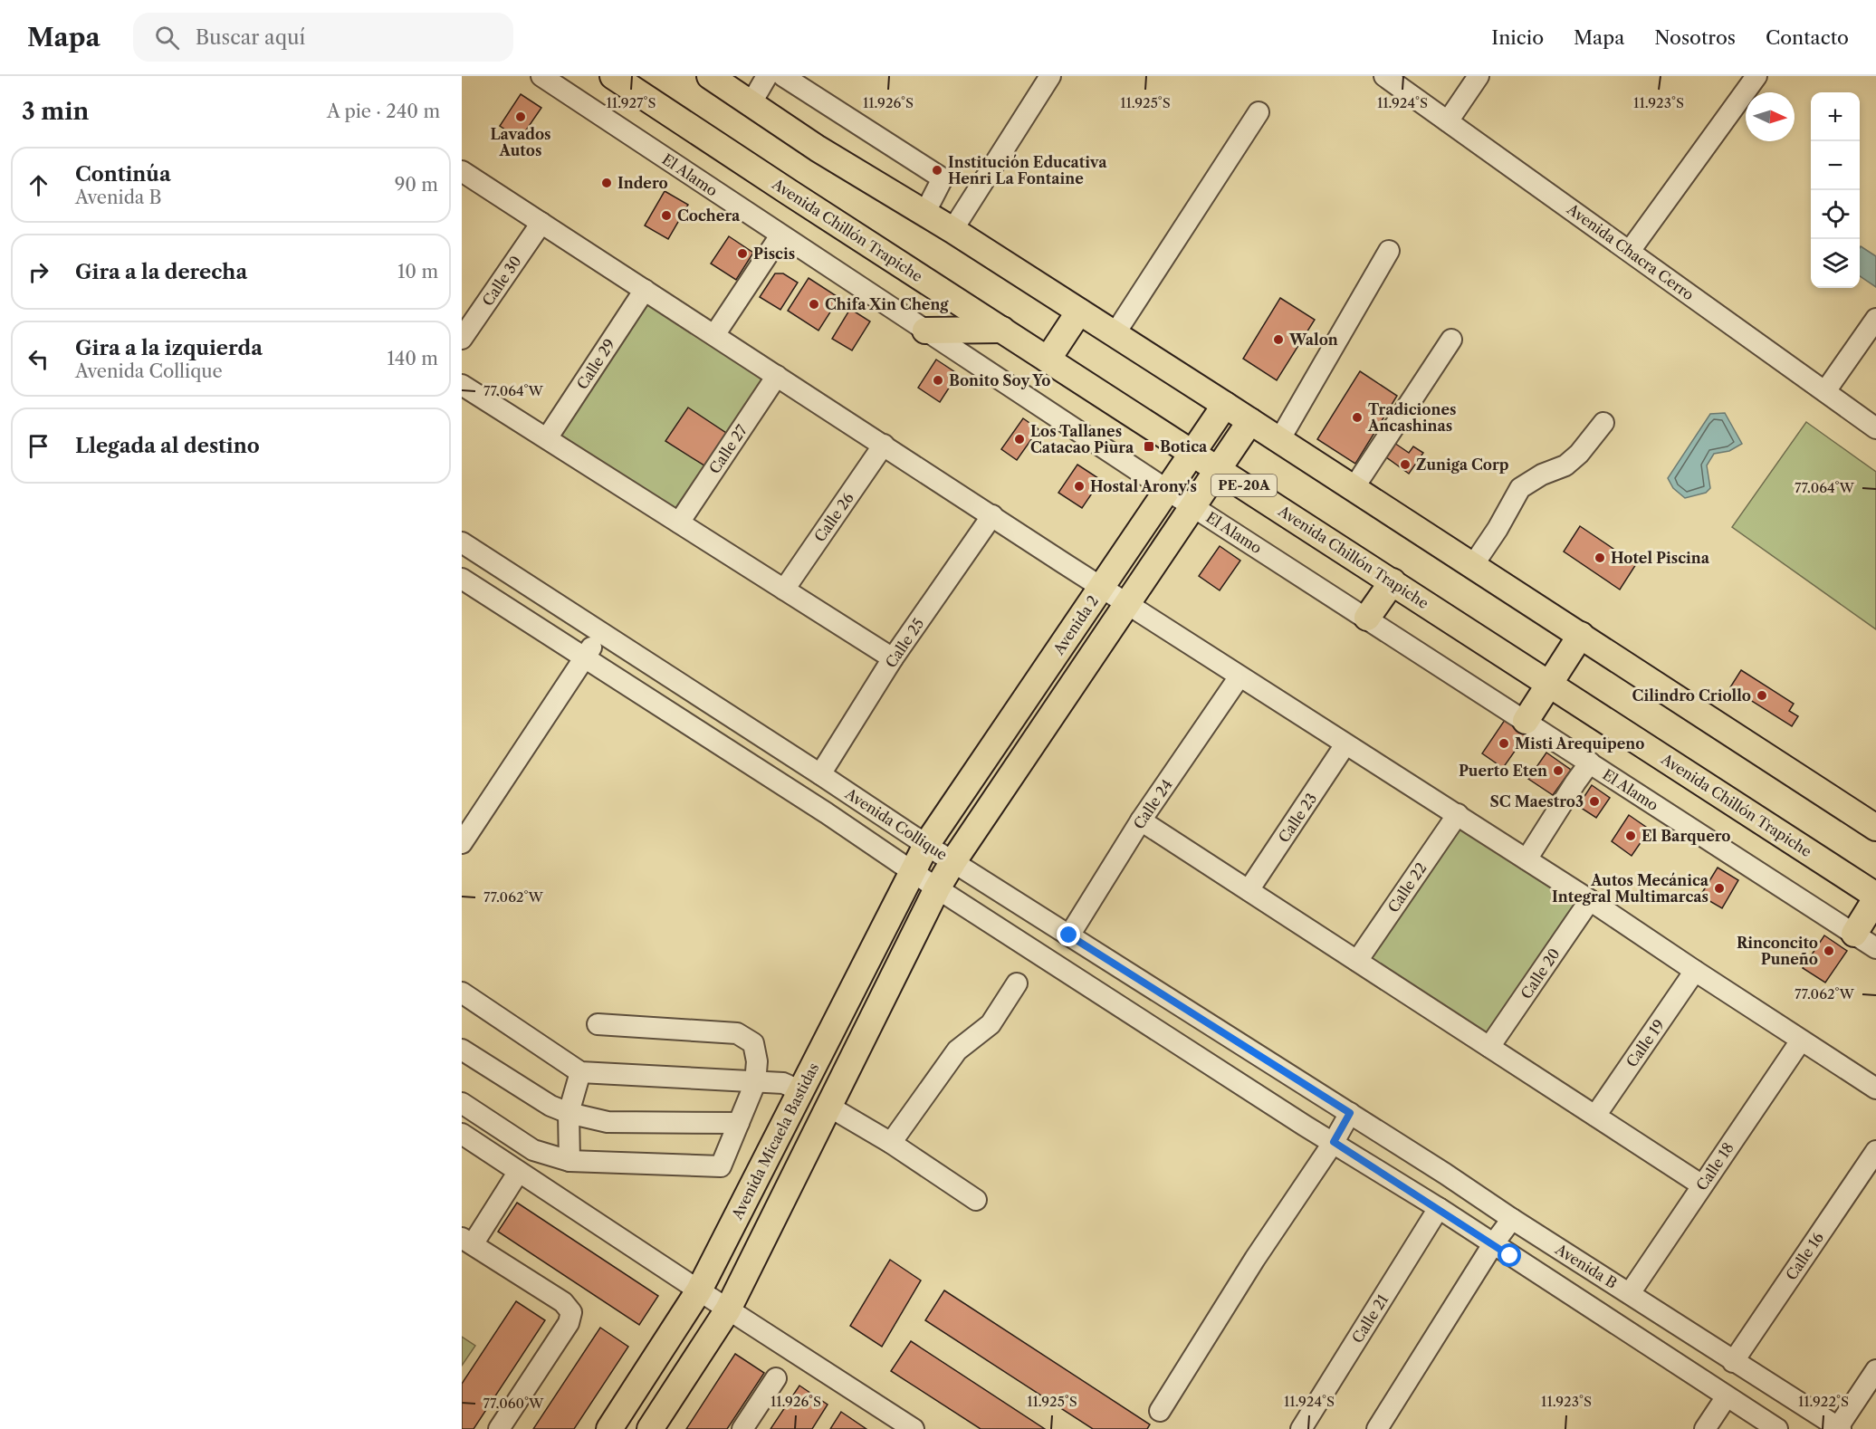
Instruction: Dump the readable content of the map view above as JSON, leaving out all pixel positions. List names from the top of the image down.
{
  "streets": {
    "main road": [
      "Avenida Chillón Trapiche",
      "PE-20A",
      "Avenida 2",
      "Avenida Micaela Bastidas"
    ],
    "street": [
      "El Alamo",
      "Avenida Chacra Cerro",
      "Calle 30",
      "Calle 29",
      "Calle 27",
      "Calle 26",
      "Calle 25",
      "Calle 24",
      "Calle 23",
      "Avenida Collique",
      "Calle 22",
      "Calle 20",
      "Calle 19",
      "Calle 18",
      "Calle 16",
      "Avenida B",
      "Calle 21"
    ]
  },
  "crossings": [
    ["El Alamo", "Avenida 2"],
    ["Avenida Chillón Trapiche", "Avenida 2"],
    ["Avenida 2", "Avenida Collique"],
    ["Avenida 2", "Avenida Micaela Bastidas"],
    ["Calle 25", "Avenida Collique"],
    ["Calle 24", "Avenida Collique"],
    ["Avenida Collique", "Avenida Micaela Bastidas"],
    ["Avenida Collique", "Avenida B"],
    ["Calle 18", "Avenida B"],
    ["Calle 16", "Avenida B"]
  ],
  "places": {
    "other": [
      "Lavados Autos",
      "Institución Educativa Henri La Fontaine",
      "Indero",
      "Cochera",
      "Piscis",
      "Chifa Xin Cheng",
      "Walon",
      "Bonito Soy Yo",
      "Tradiciones Ancashinas",
      "Los Tallanes Catacao Piura",
      "Zuniga Corp",
      "Hostal Arony's",
      "Hotel Piscina",
      "Cilindro Criollo",
      "Misti Arequipeno",
      "Puerto Eten",
      "SC Maestro3",
      "El Barquero",
      "Autos Mecánica Integral Multimarcas",
      "Rinconcito Puneño"
    ],
    "transit": ["Botica"]
  },
  "north": "right",
  "page": {
    "header": "Mapa",
    "search": "Buscar aquí",
    "nav": [
      "Inicio",
      "Mapa",
      "Nosotros",
      "Contacto"
    ],
    "heading": ["3 min", "A pie · 240 m"],
    "map_buttons": ["+", "−"],
    "list": [
      ["Continúa", "Avenida B", "90 m"],
      ["Gira a la derecha", "10 m"],
      ["Gira a la izquierda", "Avenida Collique", "140 m"],
      "Llegada al destino"
    ]
  },
  "coordinates": [
    "11.927°S",
    "11.926°S",
    "11.925°S",
    "11.924°S",
    "11.923°S",
    "77.064°W",
    "77.062°W",
    "11.922°S",
    "77.060°W"
  ]
}
